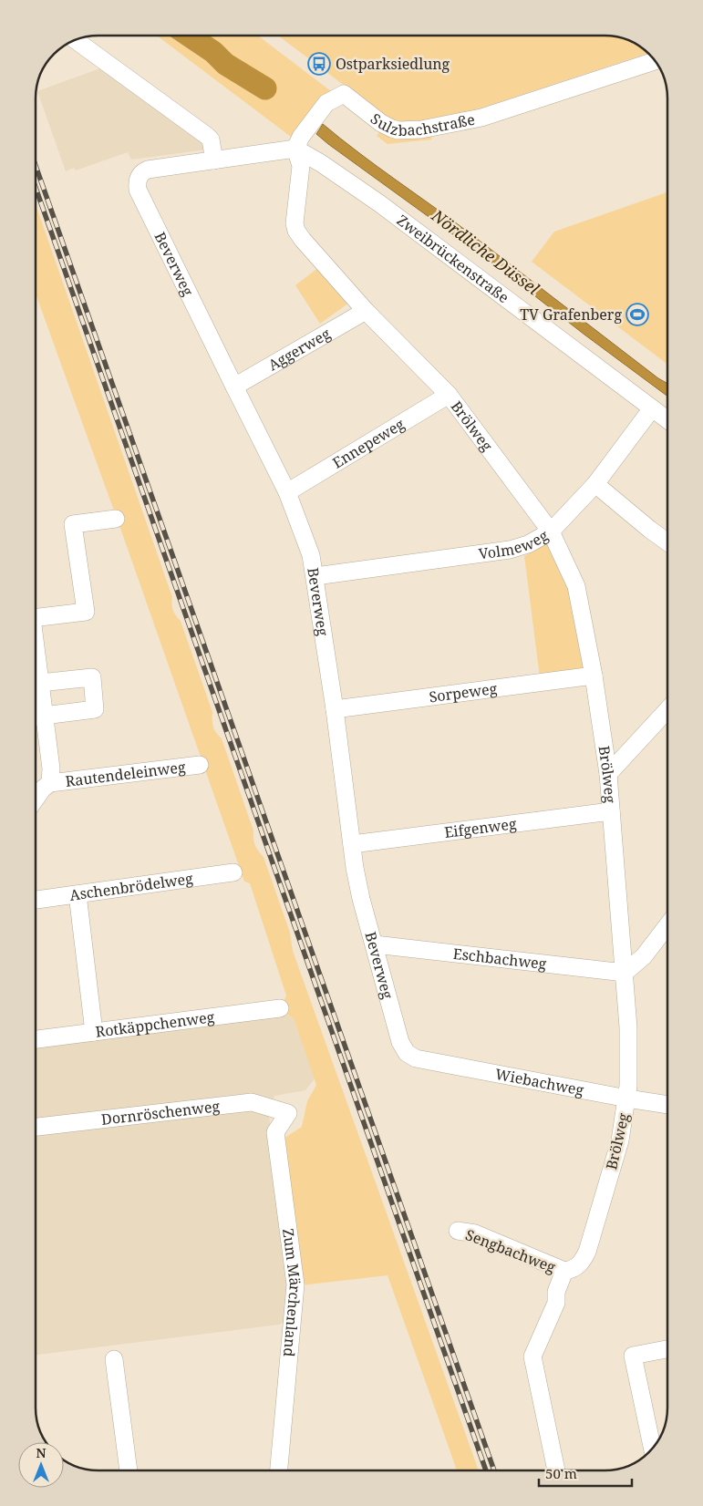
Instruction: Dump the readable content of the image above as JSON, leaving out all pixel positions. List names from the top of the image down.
{
  "streets": {
    "street": [
      "Sulzbachstraße",
      "Zweibrückenstraße",
      "Beverweg",
      "Aggerweg",
      "Brölweg",
      "Ennepeweg",
      "Volmeweg",
      "Sorpeweg",
      "Rautendeleinweg",
      "Eifgenweg",
      "Aschenbrödelweg",
      "Eschbachweg",
      "Rotkäppchenweg",
      "Wiebachweg",
      "Dornröschenweg",
      "Sengbachweg",
      "Zum Märchenland"
    ]
  },
  "crossings": [
    ["Sulzbachstraße", "Zweibrückenstraße"],
    ["Sulzbachstraße", "Brölweg"],
    ["Zweibrückenstraße", "Brölweg"],
    ["Zweibrückenstraße", "Volmeweg"],
    ["Beverweg", "Aggerweg"],
    ["Beverweg", "Ennepeweg"],
    ["Beverweg", "Volmeweg"],
    ["Beverweg", "Sorpeweg"],
    ["Beverweg", "Eifgenweg"],
    ["Beverweg", "Eschbachweg"],
    ["Beverweg", "Wiebachweg"],
    ["Aggerweg", "Brölweg"],
    ["Brölweg", "Ennepeweg"],
    ["Brölweg", "Volmeweg"],
    ["Brölweg", "Sorpeweg"],
    ["Brölweg", "Eifgenweg"],
    ["Brölweg", "Eschbachweg"],
    ["Brölweg", "Wiebachweg"],
    ["Brölweg", "Sengbachweg"],
    ["Dornröschenweg", "Zum Märchenland"]
  ],
  "water": ["Nördliche Düssel"],
  "places": {
    "bus stop": ["Ostparksiedlung"],
    "sports": ["TV Grafenberg"]
  },
  "scale_bar": "50 m",
  "north": "top"
}
